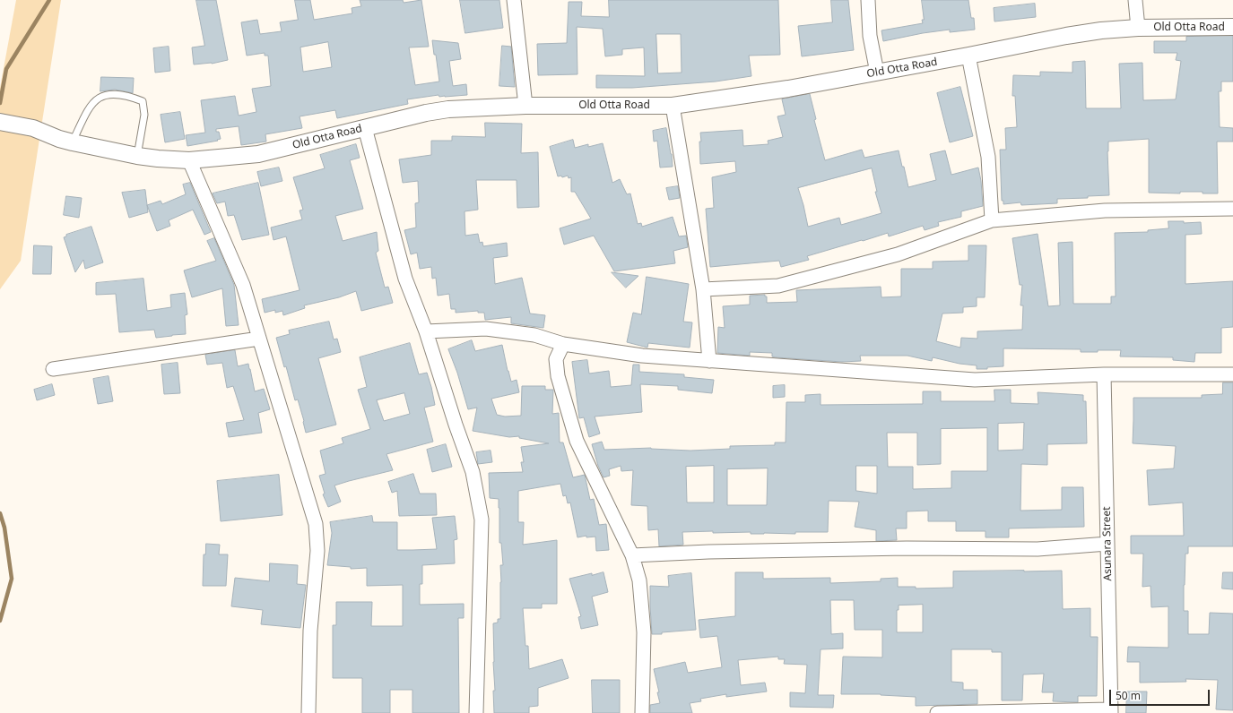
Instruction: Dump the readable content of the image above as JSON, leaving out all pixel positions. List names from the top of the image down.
{
  "streets": {
    "street": ["Old Otta Road", "Asunara Street"]
  },
  "scale_bar": "50 m"
}
